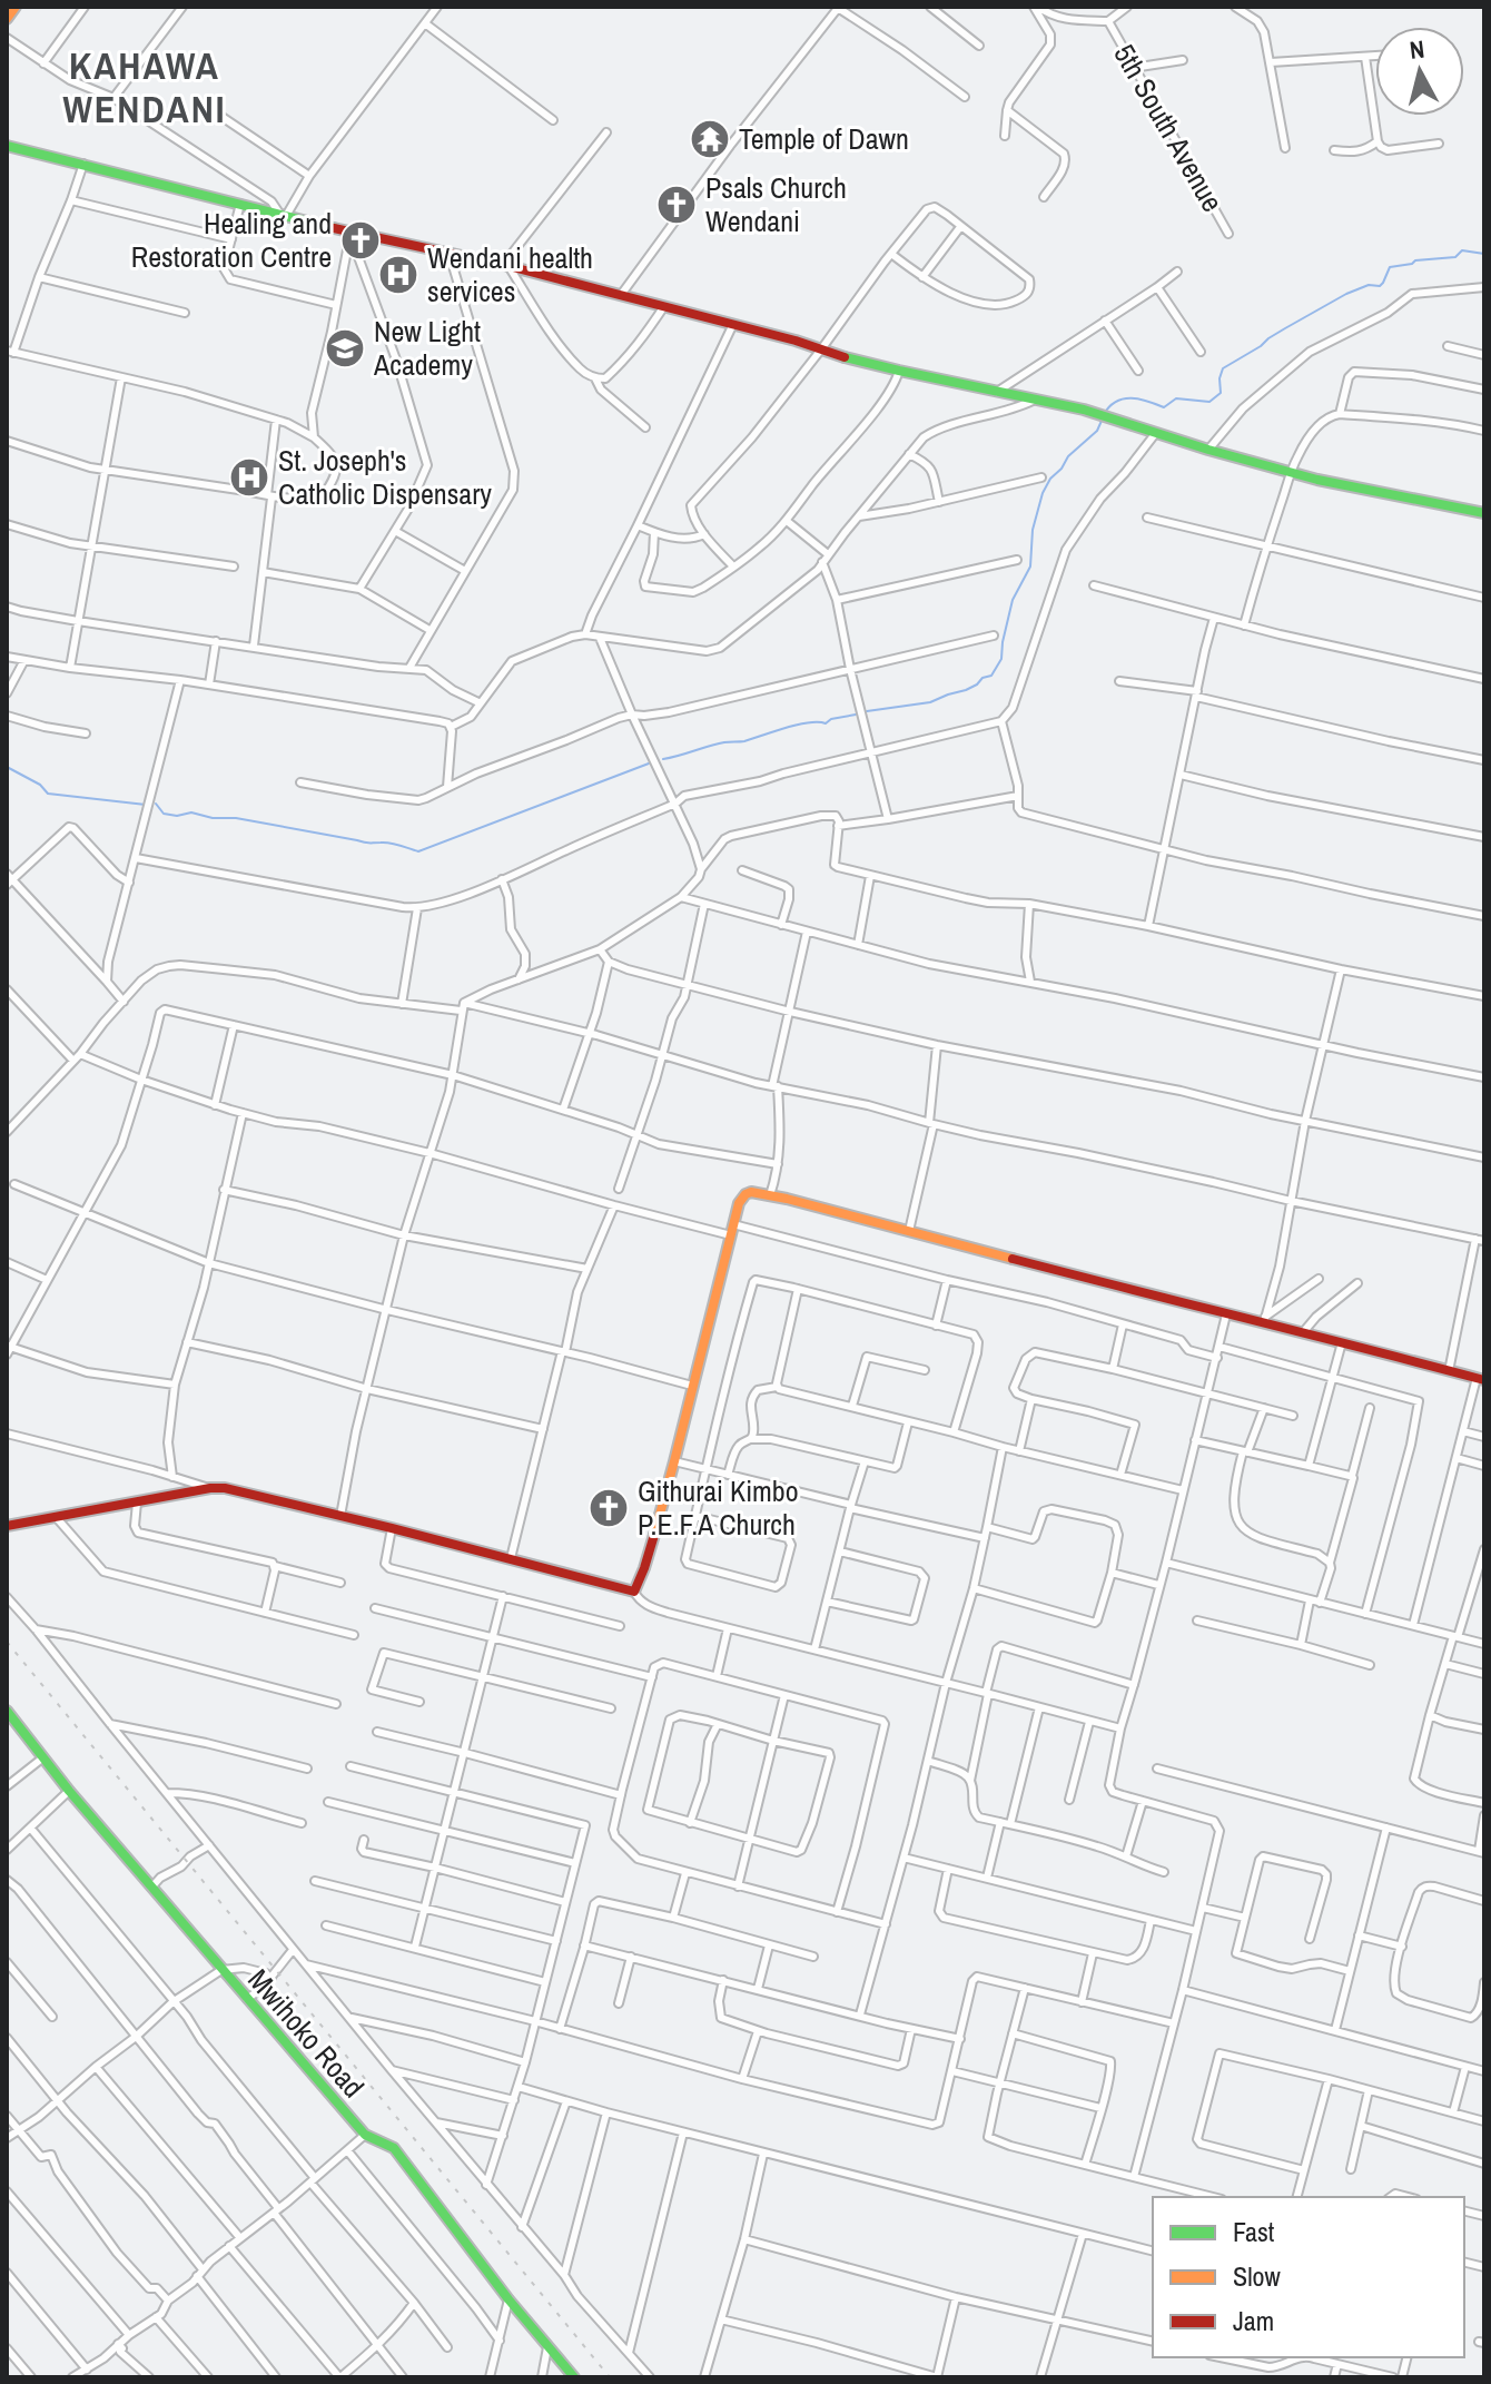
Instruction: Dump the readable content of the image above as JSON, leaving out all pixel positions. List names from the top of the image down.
{
  "streets": {
    "street": ["5th South Avenue", "Mwihoko Road"]
  },
  "districts": ["KAHAWA WENDANI"],
  "places": {
    "temple": ["Temple of Dawn"],
    "church": ["Psals Church Wendani", "Healing and Restoration Centre", "Githurai Kimbo P.E.F.A Church"],
    "hospital": ["Wendani health services", "St. Joseph's Catholic Dispensary"],
    "school or university": ["New Light Academy"]
  },
  "legend": ["Fast", "Slow", "Jam"],
  "north": "top"
}
